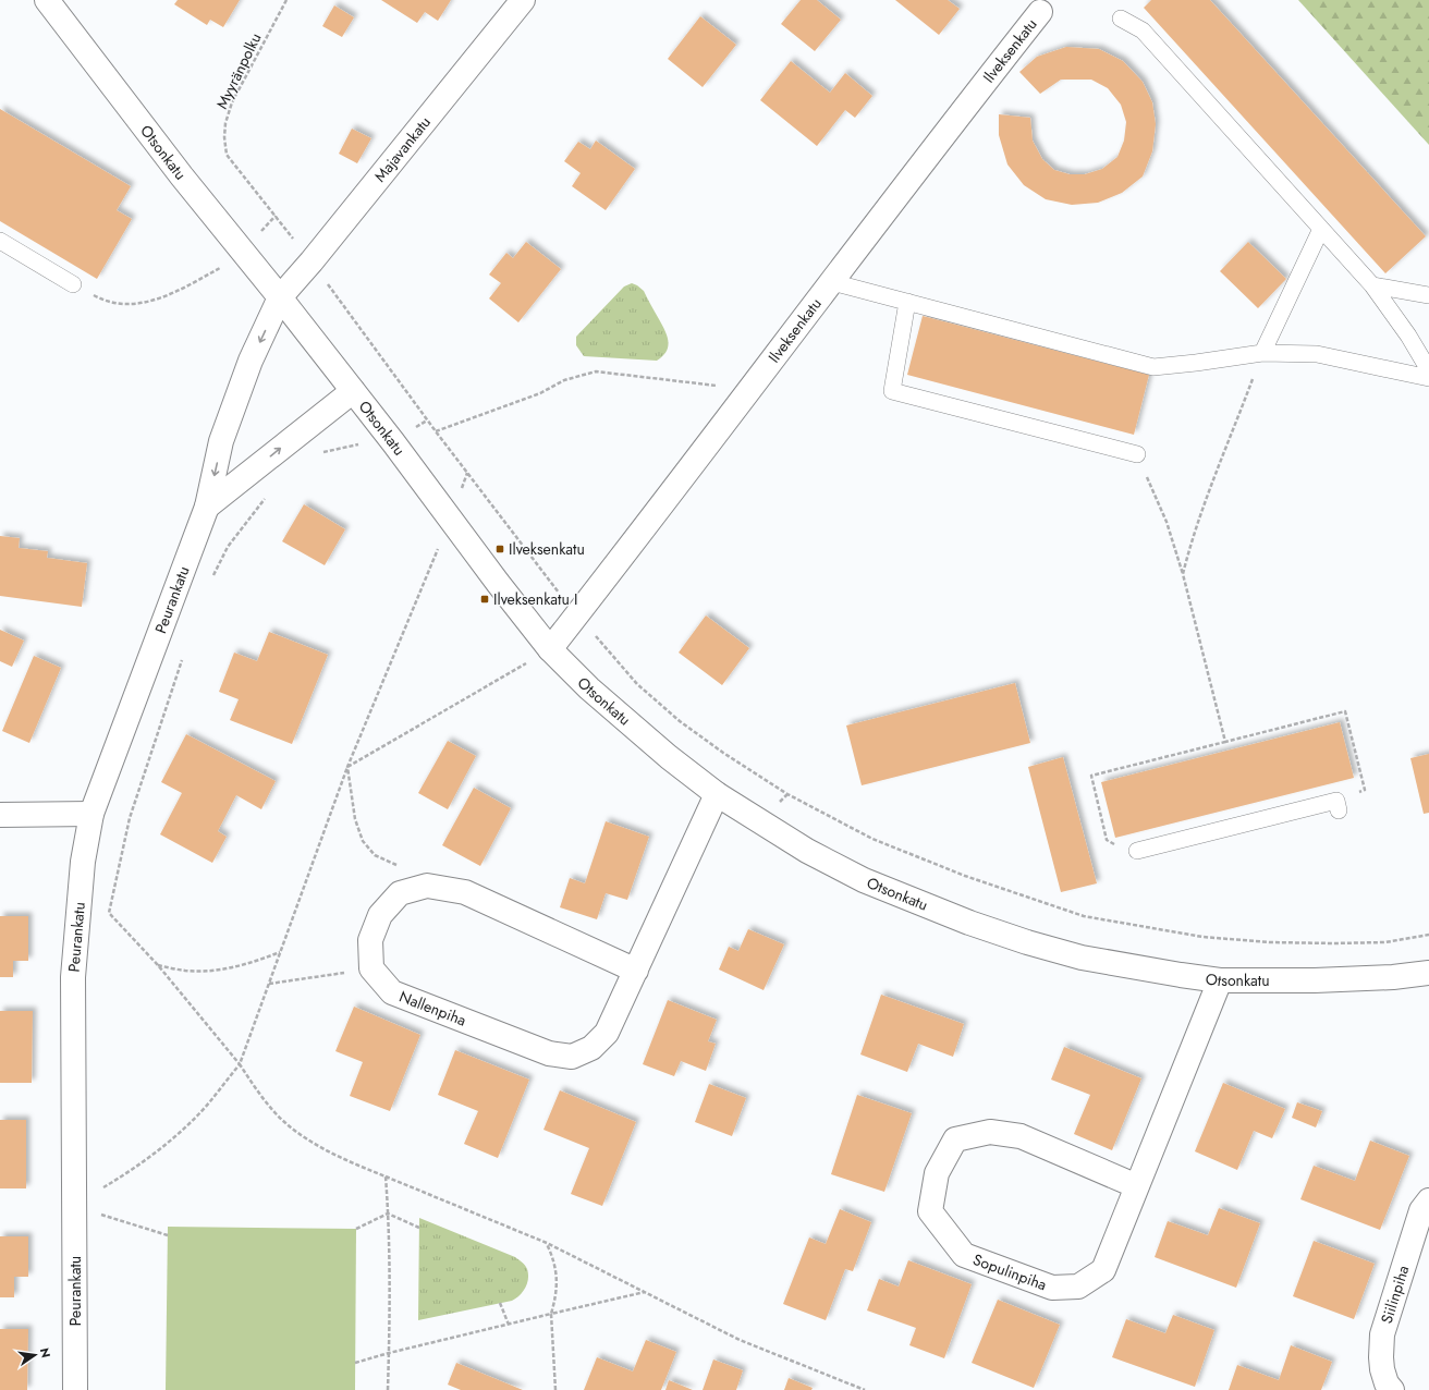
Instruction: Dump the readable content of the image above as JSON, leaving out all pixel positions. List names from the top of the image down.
{
  "streets": {
    "street": [
      "Ilveksenkatu",
      "Majavankatu",
      "Otsonkatu",
      "Peurankatu",
      "Nallenpiha",
      "Sopulinpiha",
      "Siilinpiha"
    ],
    "path": ["Myyränpolku"]
  },
  "crossings": [
    ["Ilveksenkatu", "Otsonkatu"],
    ["Majavankatu", "Otsonkatu"],
    ["Majavankatu", "Peurankatu"],
    ["Otsonkatu", "Peurankatu"],
    ["Otsonkatu", "Nallenpiha"],
    ["Otsonkatu", "Sopulinpiha"]
  ],
  "places": {
    "transit": ["Ilveksenkatu", "Ilveksenkatu I"]
  },
  "north": "right"
}
